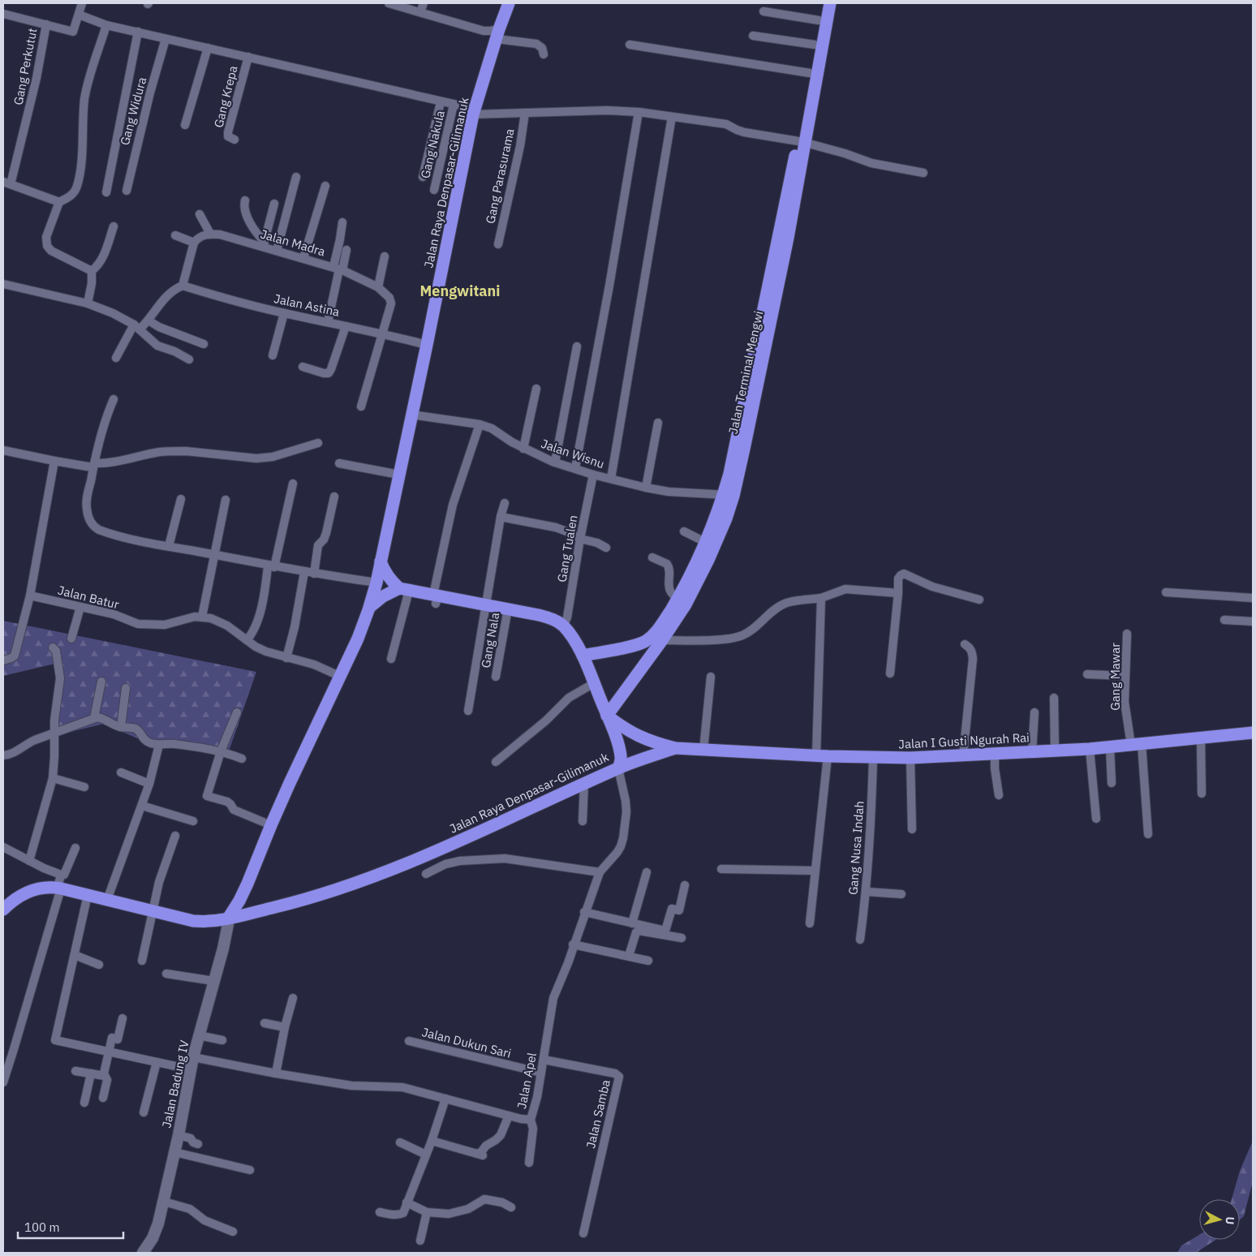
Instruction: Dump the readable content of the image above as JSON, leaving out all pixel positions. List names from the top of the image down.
{
  "streets": {
    "highway": ["Jalan Raya Denpasar-Gilimanuk", "Jalan Terminal Mengwi", "Jalan I Gusti Ngurah Rai"],
    "street": [
      "Gang Perkutut",
      "Gang Krepa",
      "Gang Widura",
      "Gang Nakula",
      "Gang Parasurama",
      "Jalan Madra",
      "Jalan Astina",
      "Jalan Wisnu",
      "Gang Tualen",
      "Jalan Batur",
      "Gang Nala",
      "Gang Mawar",
      "Gang Nusa Indah",
      "Jalan Dukun Sari",
      "Jalan Apel",
      "Jalan Badung IV",
      "Jalan Samba"
    ]
  },
  "crossings": [
    ["Jalan Raya Denpasar-Gilimanuk", "Jalan Astina"],
    ["Jalan Raya Denpasar-Gilimanuk", "Jalan Terminal Mengwi"],
    ["Jalan Raya Denpasar-Gilimanuk", "Jalan Wisnu"],
    ["Jalan Raya Denpasar-Gilimanuk", "Gang Tualen"],
    ["Jalan Raya Denpasar-Gilimanuk", "Jalan Batur"],
    ["Jalan Raya Denpasar-Gilimanuk", "Gang Nala"],
    ["Jalan Raya Denpasar-Gilimanuk", "Jalan Apel"],
    ["Jalan Raya Denpasar-Gilimanuk", "Jalan Badung IV"],
    ["Jalan Madra", "Jalan Astina"],
    ["Jalan Terminal Mengwi", "Jalan Wisnu"],
    ["Jalan Wisnu", "Gang Tualen"],
    ["Gang Mawar", "Jalan I Gusti Ngurah Rai"],
    ["Jalan I Gusti Ngurah Rai", "Gang Nusa Indah"],
    ["Jalan Dukun Sari", "Jalan Apel"],
    ["Jalan Apel", "Jalan Badung IV"],
    ["Jalan Apel", "Jalan Samba"]
  ],
  "districts": ["Mengwitani"],
  "scale_bar": "100 m",
  "north": "right"
}
